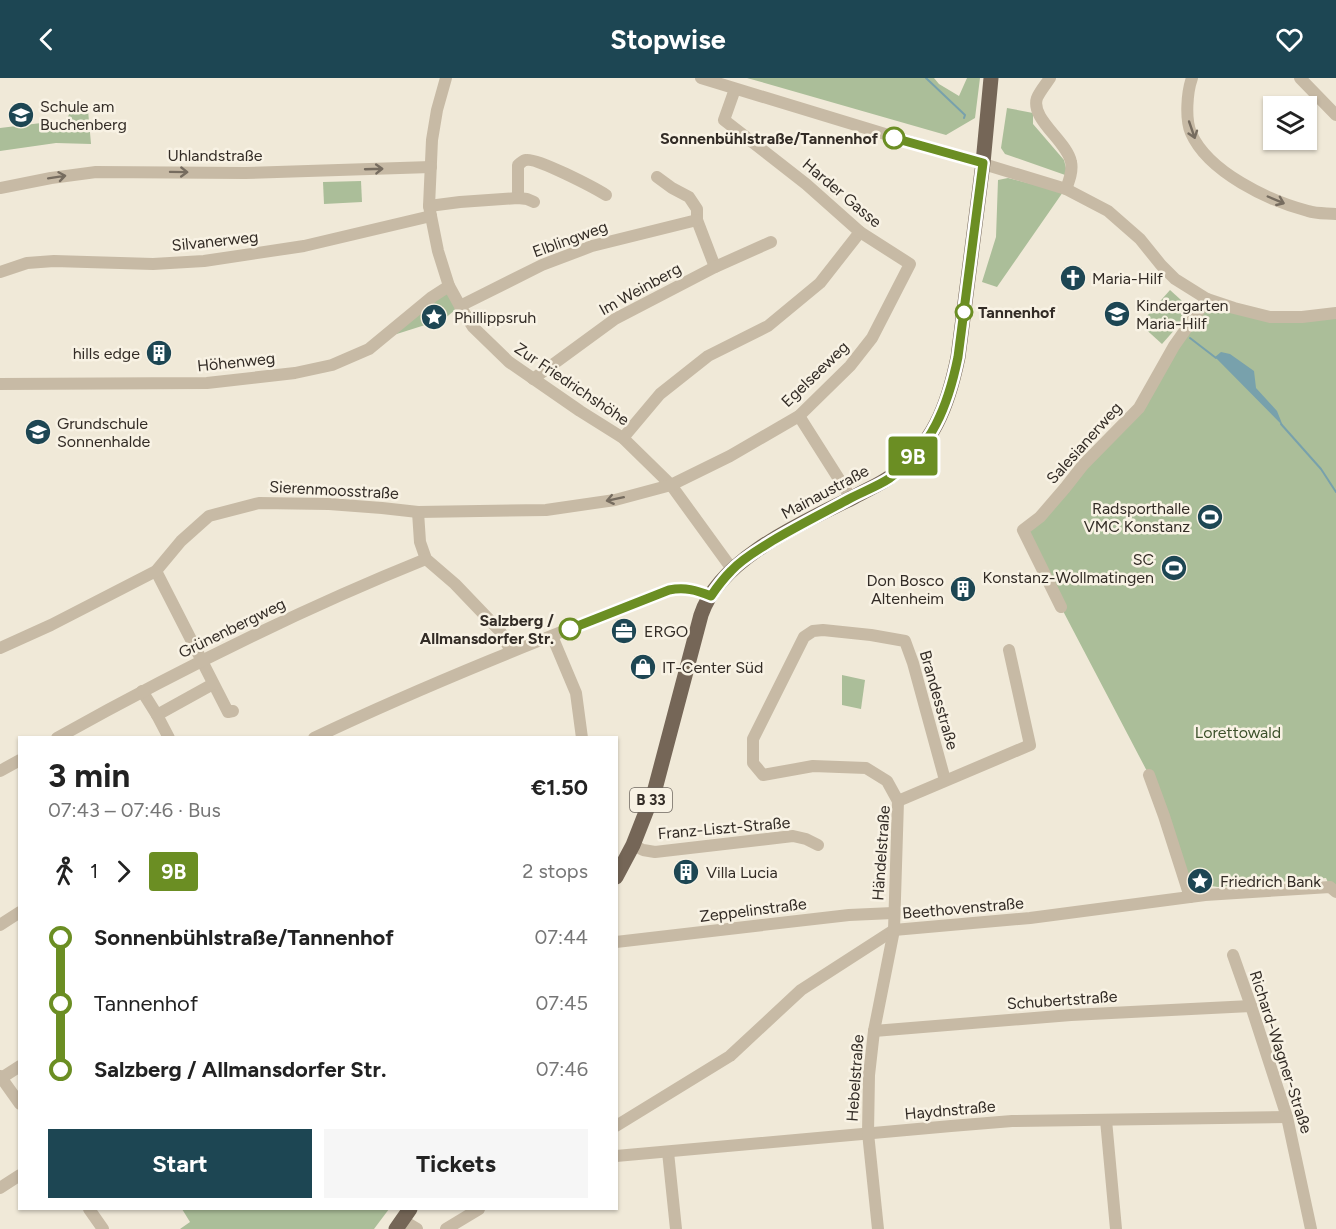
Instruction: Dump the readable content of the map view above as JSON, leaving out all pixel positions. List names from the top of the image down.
{
  "streets": {
    "main road": ["Mainaustraße", "B 33"],
    "street": [
      "Uhlandstraße",
      "Harder Gasse",
      "Elblingweg",
      "Silvanerweg",
      "Im Weinberg",
      "Höhenweg",
      "Egelseeweg",
      "Zur Friedrichshöhe",
      "Salesianerweg",
      "Sierenmoosstraße",
      "Grünenbergweg",
      "Brandesstraße",
      "Franz-Liszt-Straße",
      "Händelstraße",
      "Beethovenstraße",
      "Zeppelinstraße",
      "Schubertstraße",
      "Richard-Wagner-Straße",
      "Hebelstraße",
      "Haydnstraße"
    ]
  },
  "crossings": [
    ["Uhlandstraße", "Zur Friedrichshöhe"],
    ["Harder Gasse", "Egelseeweg"],
    ["Elblingweg", "Zur Friedrichshöhe"],
    ["Silvanerweg", "Zur Friedrichshöhe"],
    ["Im Weinberg", "Zur Friedrichshöhe"],
    ["Höhenweg", "Zur Friedrichshöhe"],
    ["Egelseeweg", "Zur Friedrichshöhe"],
    ["Egelseeweg", "Sierenmoosstraße"],
    ["Zur Friedrichshöhe", "Sierenmoosstraße"],
    ["Zur Friedrichshöhe", "Mainaustraße"],
    ["Mainaustraße", "Franz-Liszt-Straße"],
    ["Brandesstraße", "Händelstraße"],
    ["Händelstraße", "Beethovenstraße"],
    ["Händelstraße", "Zeppelinstraße"],
    ["Händelstraße", "Hebelstraße"],
    ["Beethovenstraße", "Hebelstraße"],
    ["Schubertstraße", "Richard-Wagner-Straße"],
    ["Schubertstraße", "Hebelstraße"],
    ["Richard-Wagner-Straße", "Haydnstraße"],
    ["Hebelstraße", "Haydnstraße"]
  ],
  "one_way": ["Uhlandstraße", "Sierenmoosstraße"],
  "parks": ["Lorettowald"],
  "places": {
    "school or university": ["Schule am Buchenberg", "Kindergarten Maria-Hilf", "Grundschule Sonnenhalde"],
    "other": ["Sonnenbühlstraße/Tannenhof", "Tannenhof", "Salzberg / Allmansdorfer Str."],
    "church": ["Maria-Hilf"],
    "place": ["Phillippsruh", "Friedrich Bank"],
    "building": ["hills edge", "Don Bosco Altenheim", "Villa Lucia"],
    "sports": ["Radsporthalle VMC Konstanz", "SC Konstanz-Wollmatingen"],
    "office": ["ERGO"],
    "shop": ["IT-Center Süd"]
  },
  "lines": ["bus line 9B"],
  "page": {
    "header": "Stopwise",
    "on_map": "9B",
    "heading": ["3 min", "07:43 – 07:46 · Bus", "€1.50"],
    "legs": ["1", "9B", "2 stops"],
    "list": [
      {
        "name": "Sonnenbühlstraße/Tannenhof",
        "value": "07:44"
      },
      {
        "name": "Tannenhof",
        "value": "07:45"
      },
      {
        "name": "Salzberg / Allmansdorfer Str.",
        "value": "07:46"
      }
    ],
    "buttons": ["Start", "Tickets"]
  }
}
